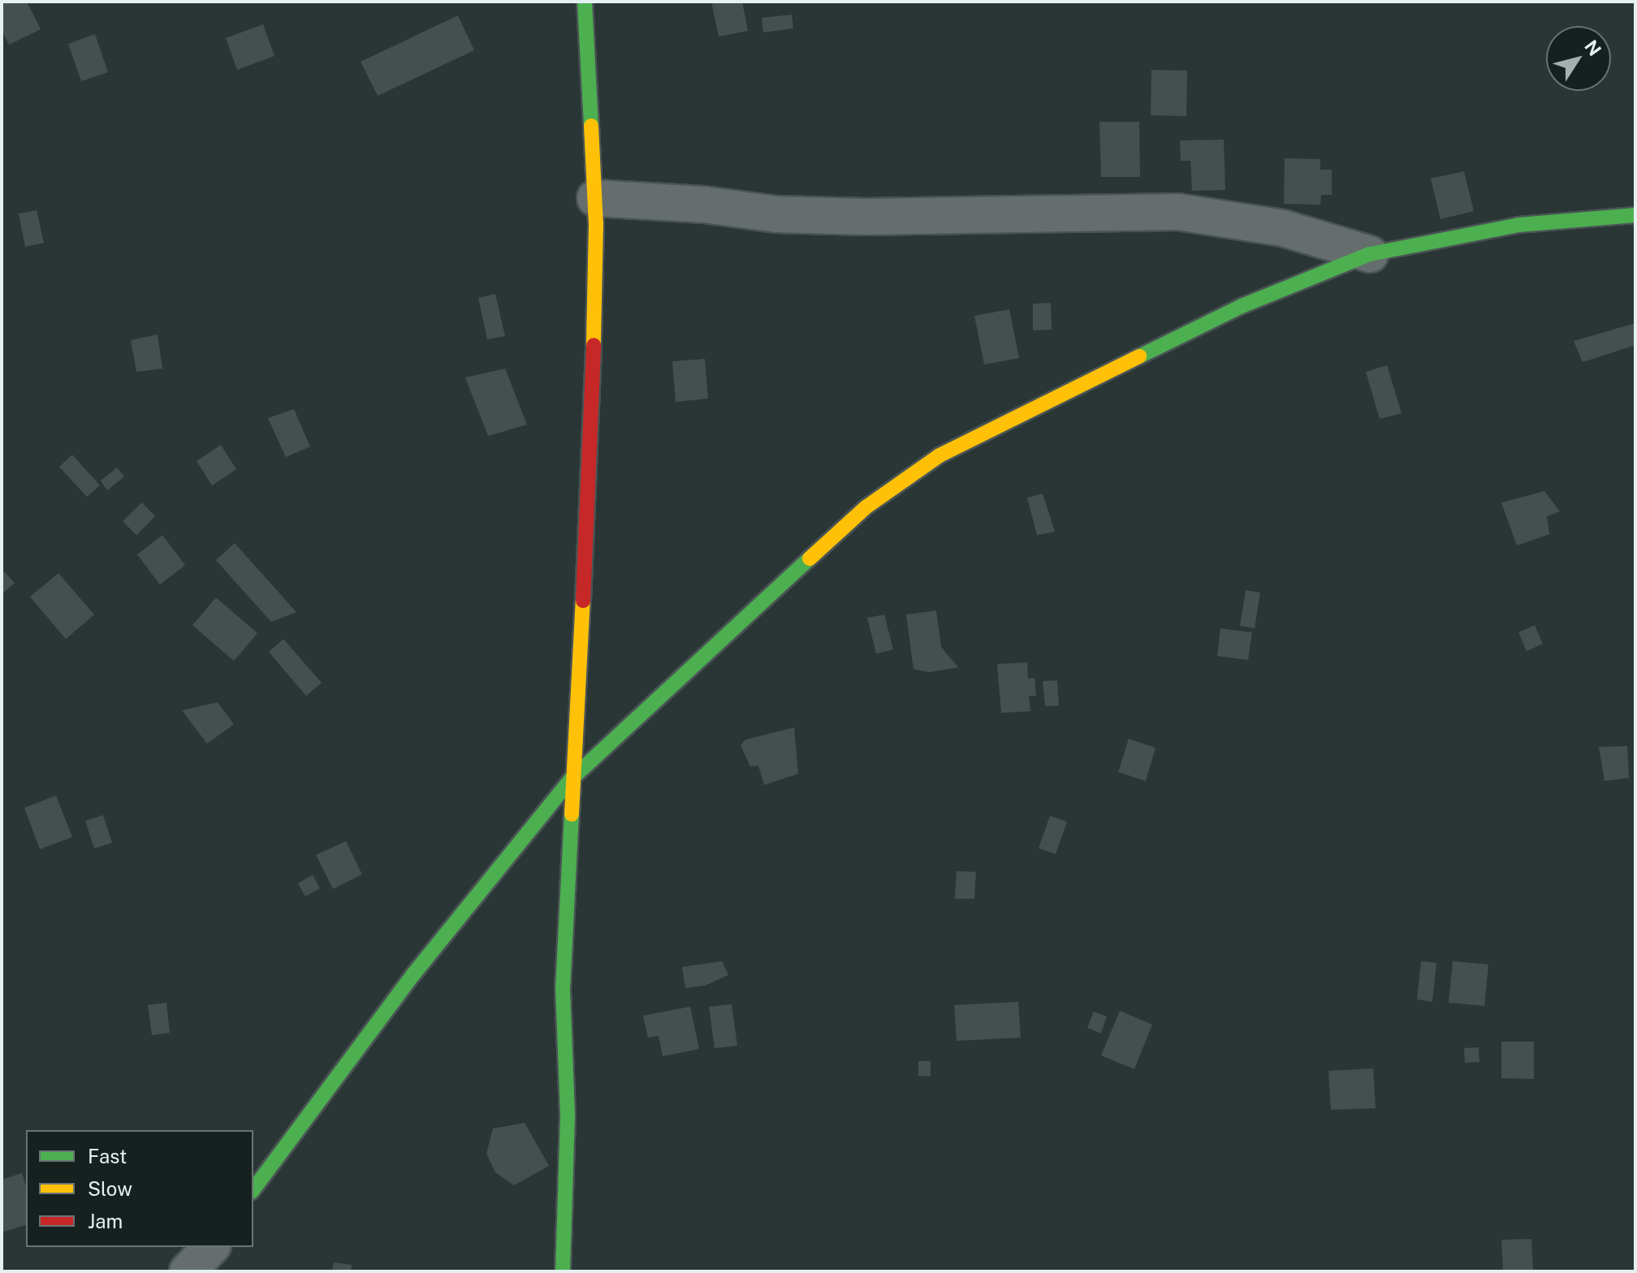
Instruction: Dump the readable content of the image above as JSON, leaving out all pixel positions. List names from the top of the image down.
{
  "legend": ["Fast", "Slow", "Jam"],
  "north": "top right"
}
